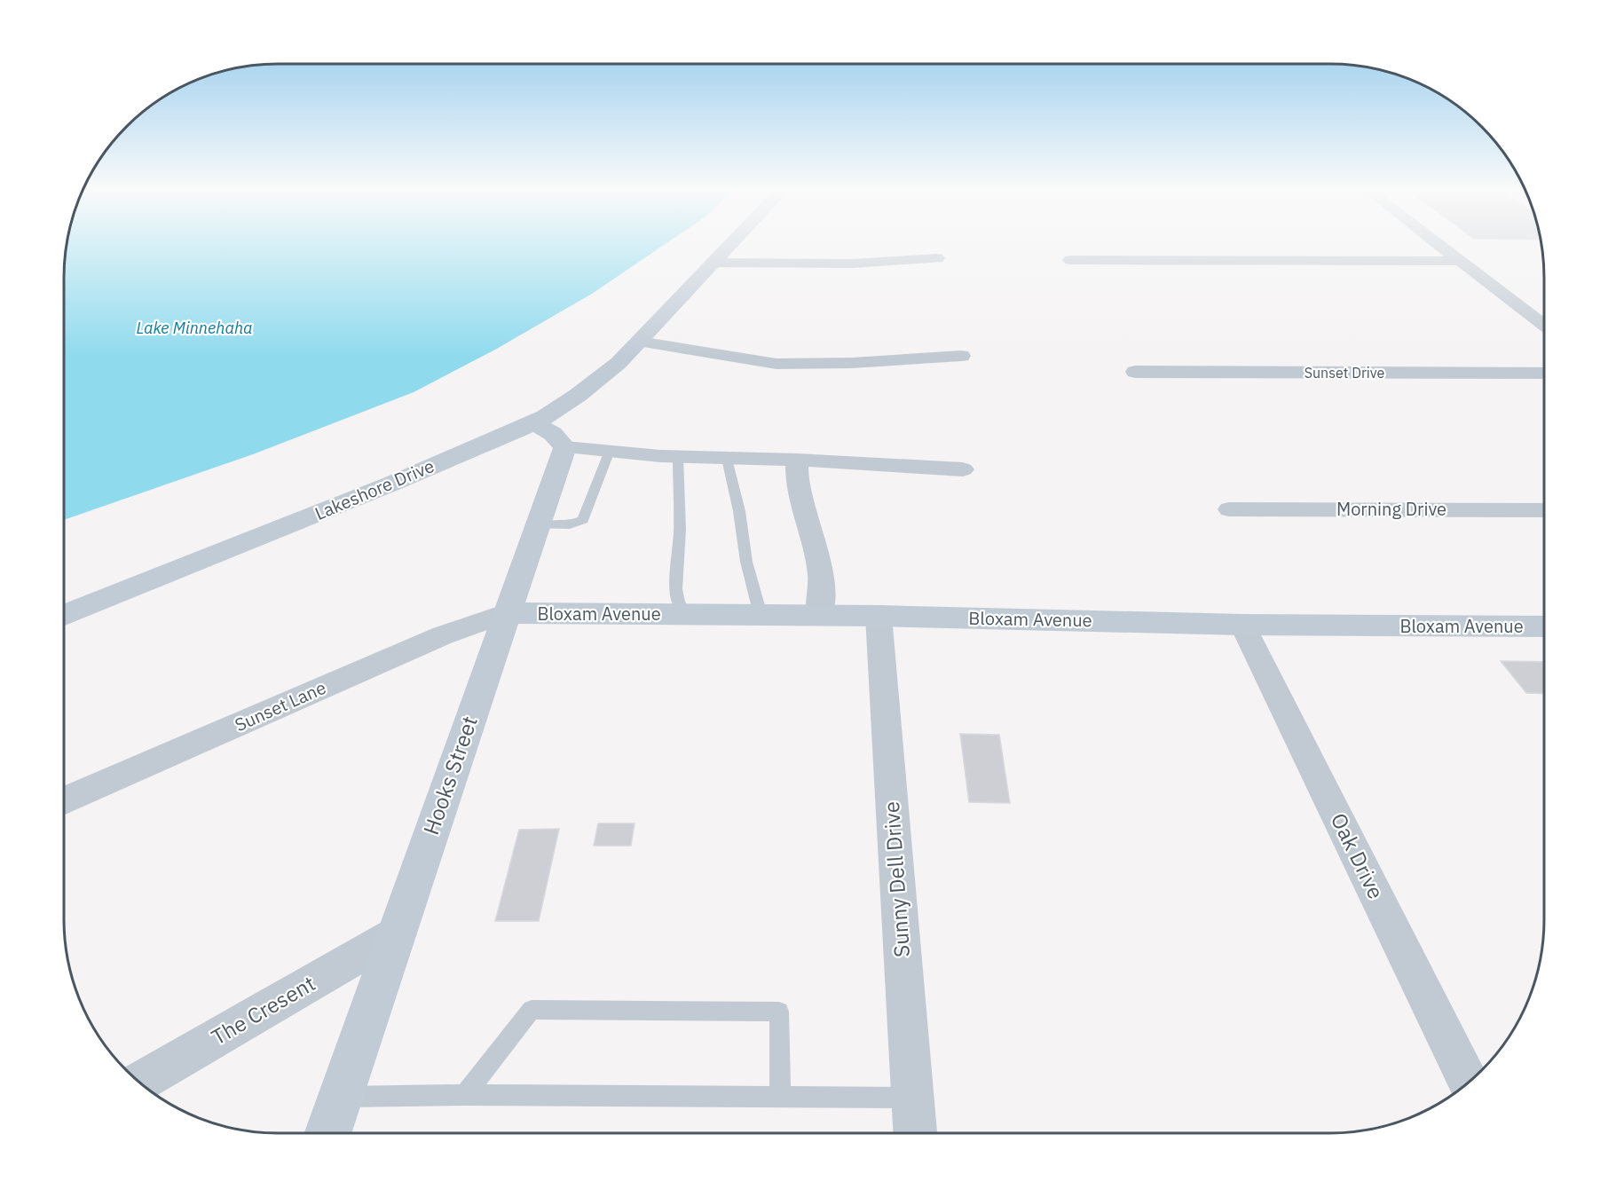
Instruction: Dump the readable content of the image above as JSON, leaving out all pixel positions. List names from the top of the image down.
{
  "streets": {
    "street": [
      "Sunset Drive",
      "Lakeshore Drive",
      "Morning Drive",
      "Bloxam Avenue",
      "Sunset Lane",
      "Hooks Street",
      "Oak Drive",
      "Sunny Dell Drive",
      "The Cresent"
    ]
  },
  "crossings": [
    ["Bloxam Avenue", "Sunset Lane"],
    ["Bloxam Avenue", "Hooks Street"],
    ["Bloxam Avenue", "Oak Drive"],
    ["Bloxam Avenue", "Sunny Dell Drive"],
    ["Sunset Lane", "Hooks Street"],
    ["Hooks Street", "The Cresent"]
  ],
  "water": ["Lake Minnehaha"]
}
